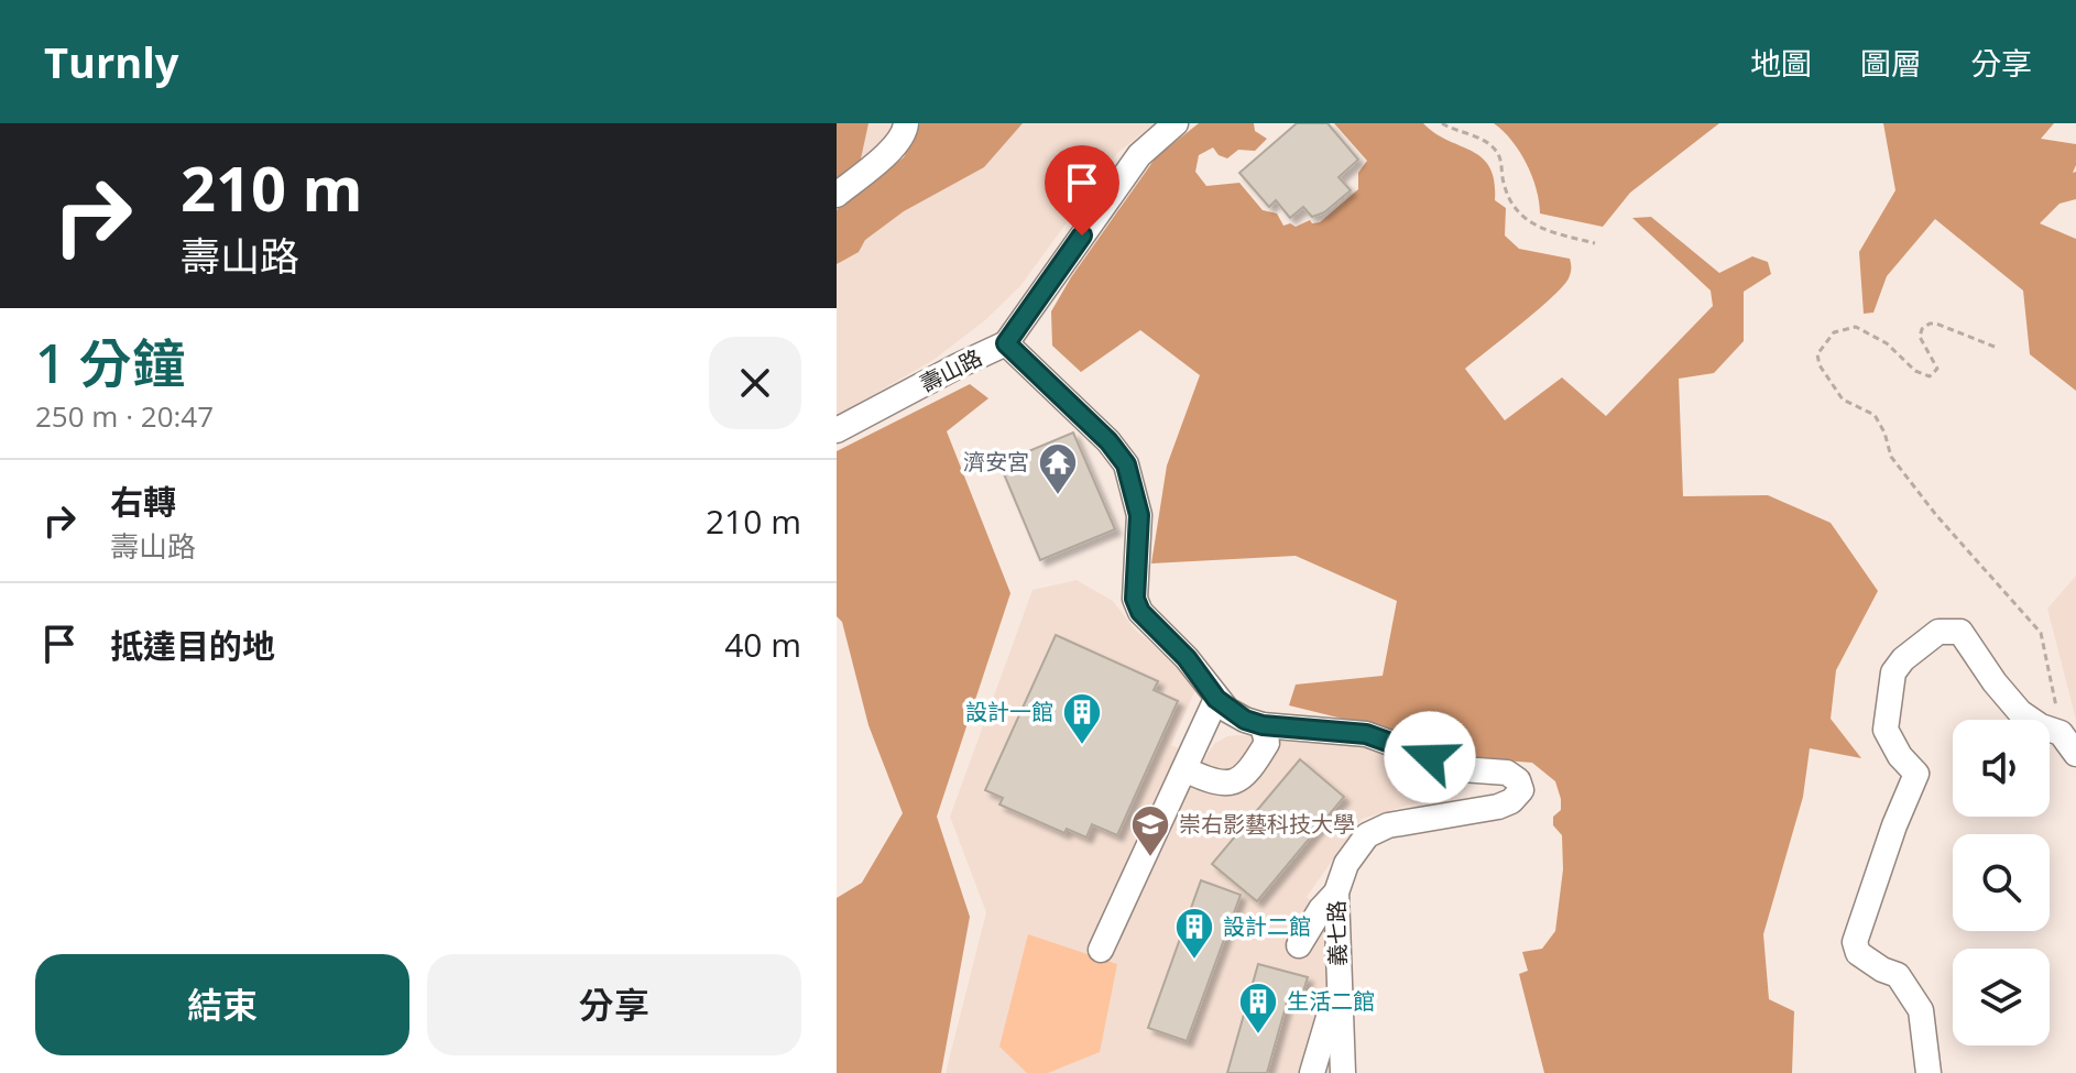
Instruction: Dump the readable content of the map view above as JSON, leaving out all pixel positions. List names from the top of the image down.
{
  "streets": {
    "street": ["壽山路", "義七路"]
  },
  "crossings": [
    ["壽山路", "義七路"]
  ],
  "places": {
    "temple": ["濟安宮"],
    "building": ["設計一館", "設計二館", "生活二館"],
    "school or university": ["崇右影藝科技大學"]
  },
  "page": {
    "header": "Turnly",
    "nav": ["地圖", "圖層", "分享"],
    "turn": ["210 m", "壽山路"],
    "heading": ["1 分鐘", "250 m · 20:47"],
    "list": [
      {
        "name": "右轉",
        "note": "壽山路",
        "value": "210 m"
      },
      {
        "name": "抵達目的地",
        "value": "40 m"
      }
    ],
    "buttons": ["結束", "分享"]
  }
}
